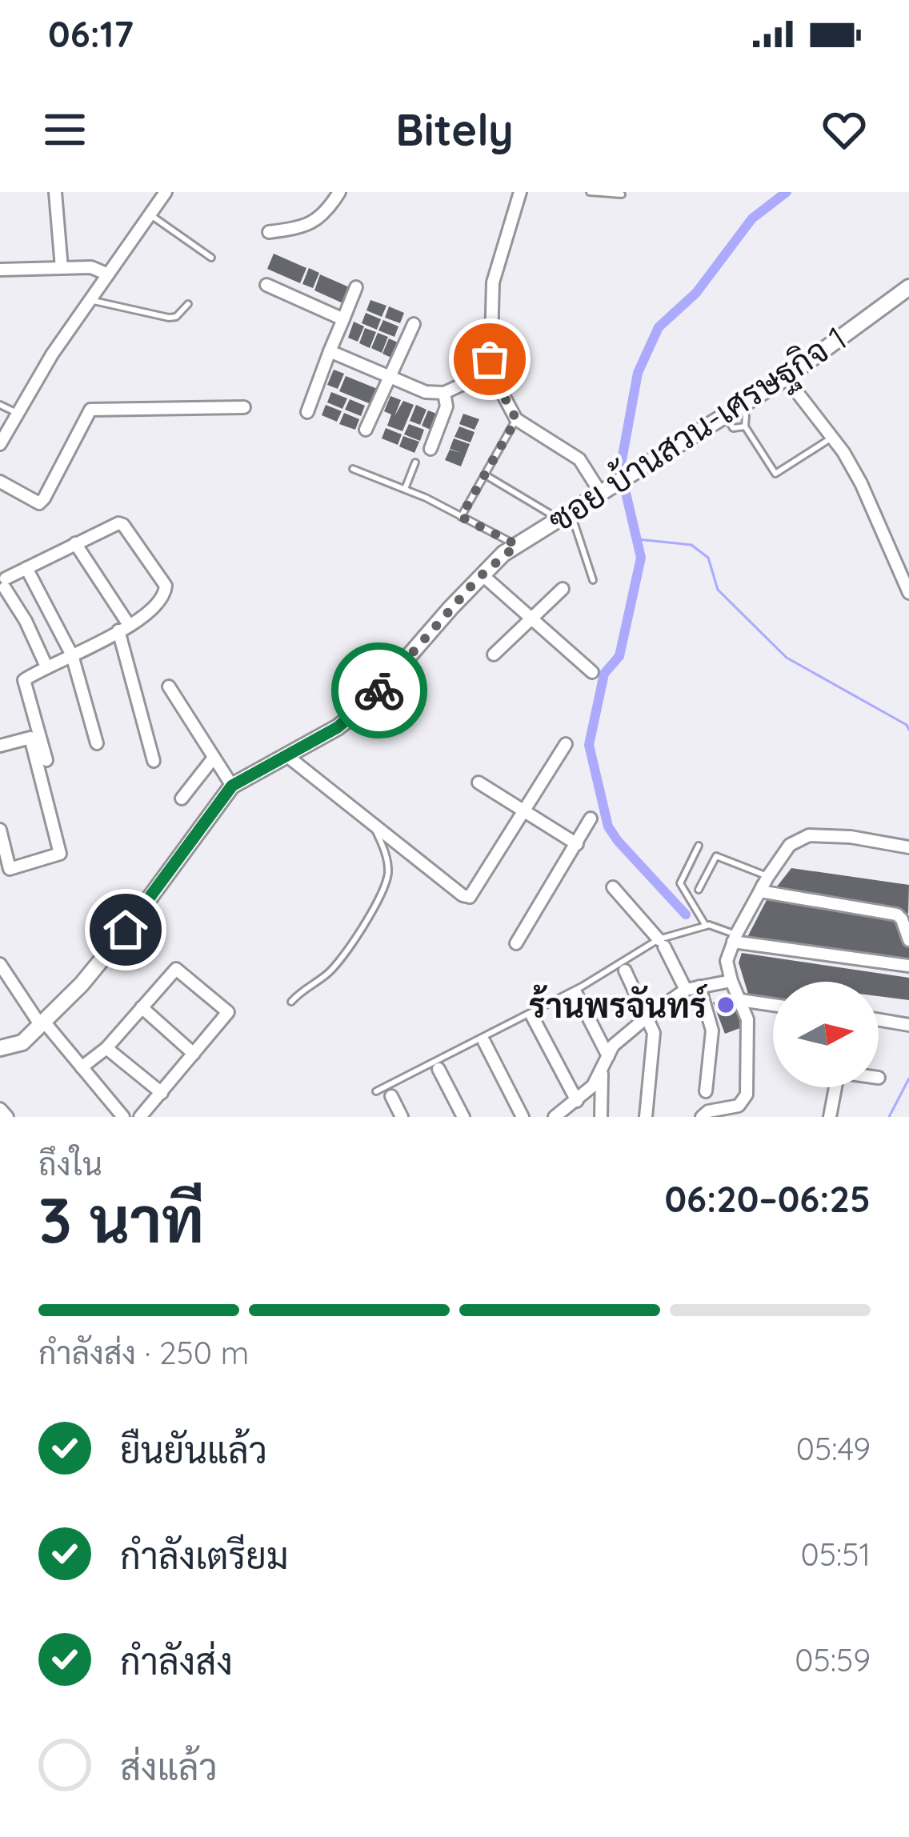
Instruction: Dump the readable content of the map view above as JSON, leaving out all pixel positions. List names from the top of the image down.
{
  "streets": {
    "street": ["ซอย บ้านสวน-เศรษฐกิจ 1"]
  },
  "places": ["ร้านพรจันทร์"],
  "north": "right",
  "page": {
    "status": "06:17",
    "header": "Bitely",
    "heading": ["3 นาที", "ถึงใน", "06:20–06:25"],
    "bar": "กำลังส่ง · 250 m",
    "list": [
      ["ยืนยันแล้ว", "05:49"],
      ["กำลังเตรียม", "05:51"],
      ["กำลังส่ง", "05:59"],
      "ส่งแล้ว"
    ]
  }
}
